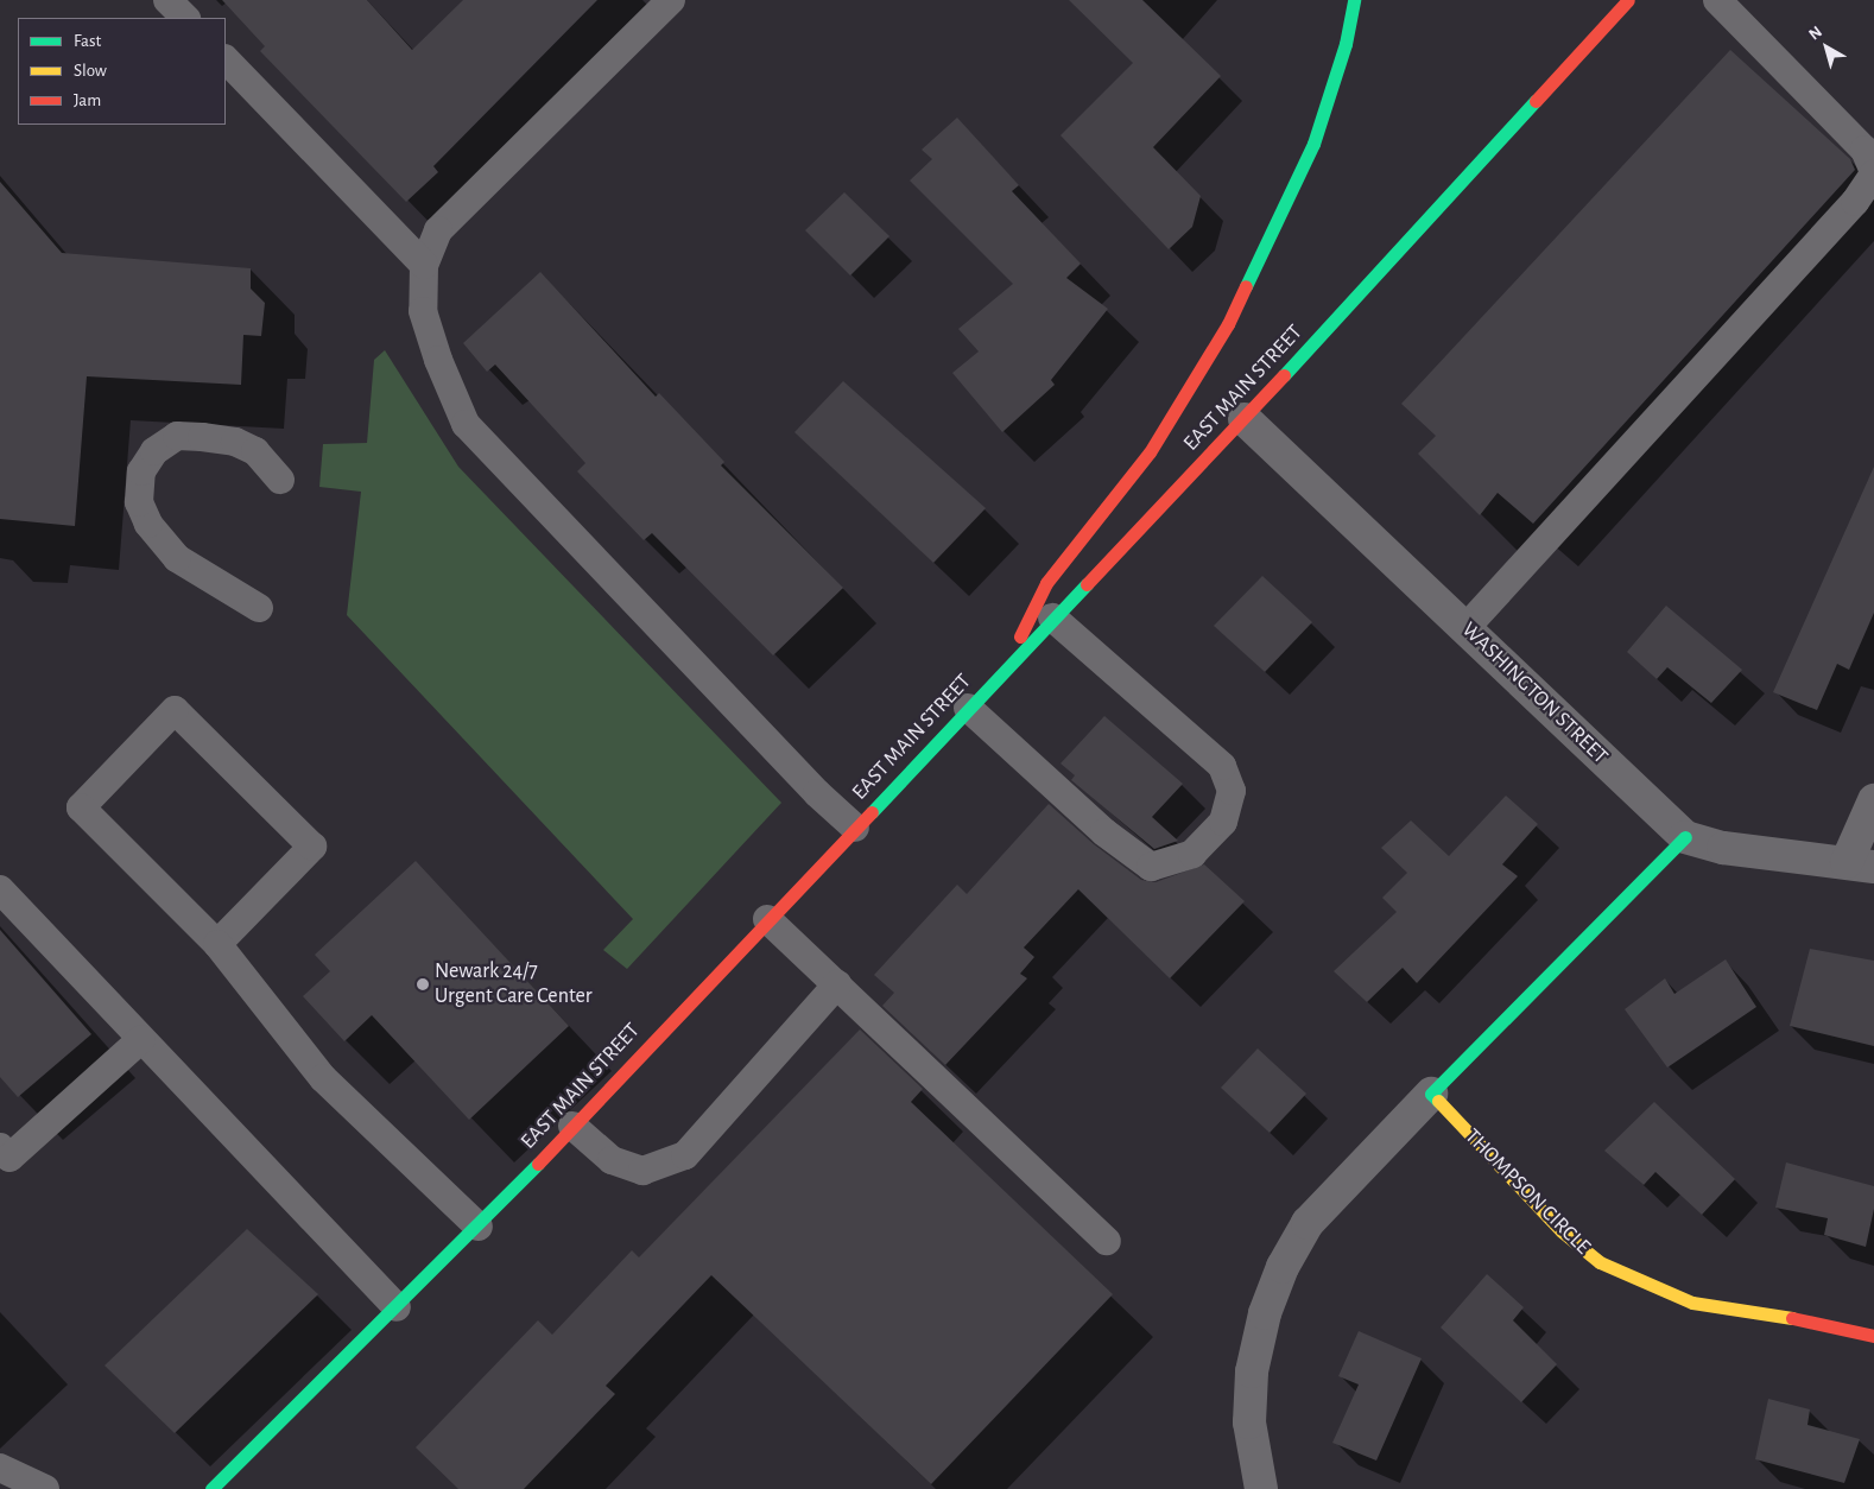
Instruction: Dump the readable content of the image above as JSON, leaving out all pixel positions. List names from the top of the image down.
{
  "streets": {
    "main road": ["EAST MAIN STREET", "THOMPSON CIRCLE"],
    "street": ["WASHINGTON STREET"]
  },
  "crossings": [
    ["EAST MAIN STREET", "WASHINGTON STREET"]
  ],
  "places": ["Newark 24/7 Urgent Care Center"],
  "legend": ["Fast", "Slow", "Jam"],
  "north": "top left"
}
